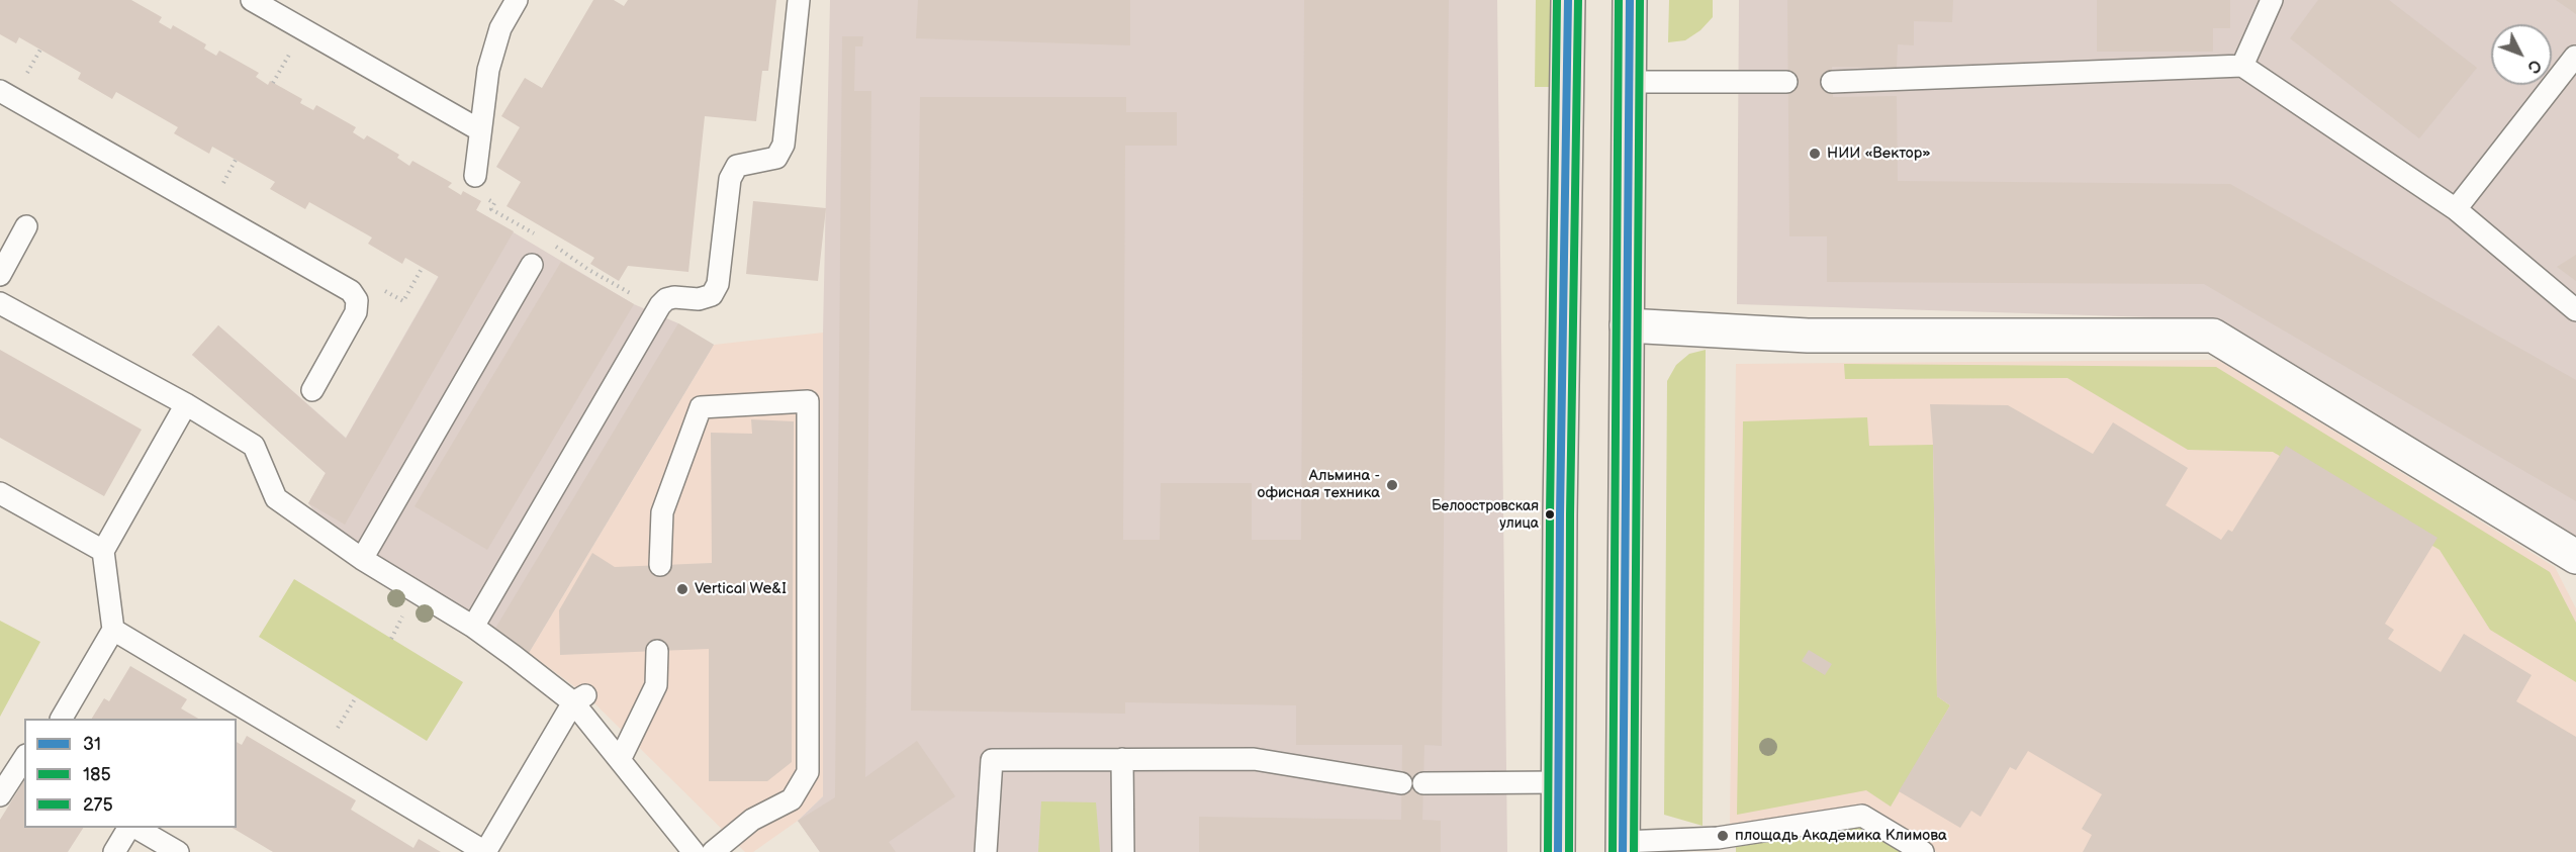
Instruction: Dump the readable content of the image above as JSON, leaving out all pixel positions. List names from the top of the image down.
{
  "places": [
    "НИИ «Вектор»",
    "Альмина - офисная техника",
    "Белоостровская улица",
    "Vertical We&I",
    "площадь Академика Климова"
  ],
  "lines": ["transit line 31", "transit line 185", "transit line 275"],
  "legend": ["31", "185", "275"],
  "north": "bottom right"
}
